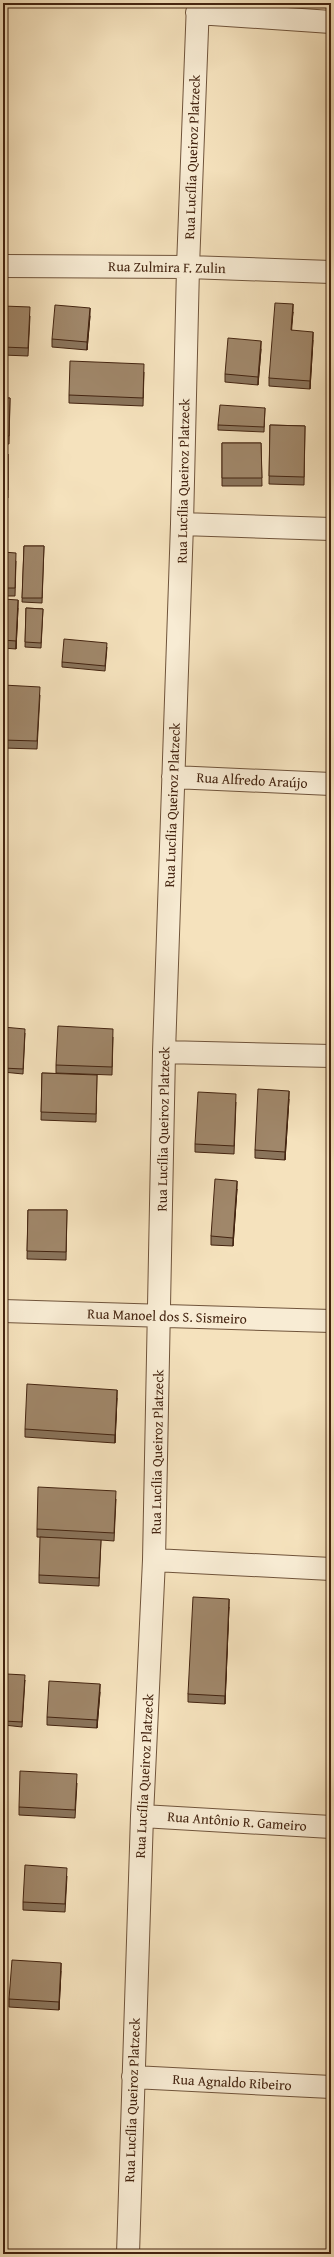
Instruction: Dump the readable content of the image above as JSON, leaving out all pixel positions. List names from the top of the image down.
{
  "streets": {
    "street": [
      "Rua Lucília Queiroz Platzeck",
      "Rua Zulmira F. Zulin",
      "Rua Alfredo Araújo",
      "Rua Manoel dos S. Sismeiro",
      "Rua Antônio R. Gameiro",
      "Rua Agnaldo Ribeiro"
    ]
  },
  "crossings": [
    ["Rua Lucília Queiroz Platzeck", "Rua Zulmira F. Zulin"],
    ["Rua Lucília Queiroz Platzeck", "Rua Alfredo Araújo"],
    ["Rua Lucília Queiroz Platzeck", "Rua Manoel dos S. Sismeiro"],
    ["Rua Lucília Queiroz Platzeck", "Rua Antônio R. Gameiro"],
    ["Rua Lucília Queiroz Platzeck", "Rua Agnaldo Ribeiro"]
  ]
}
